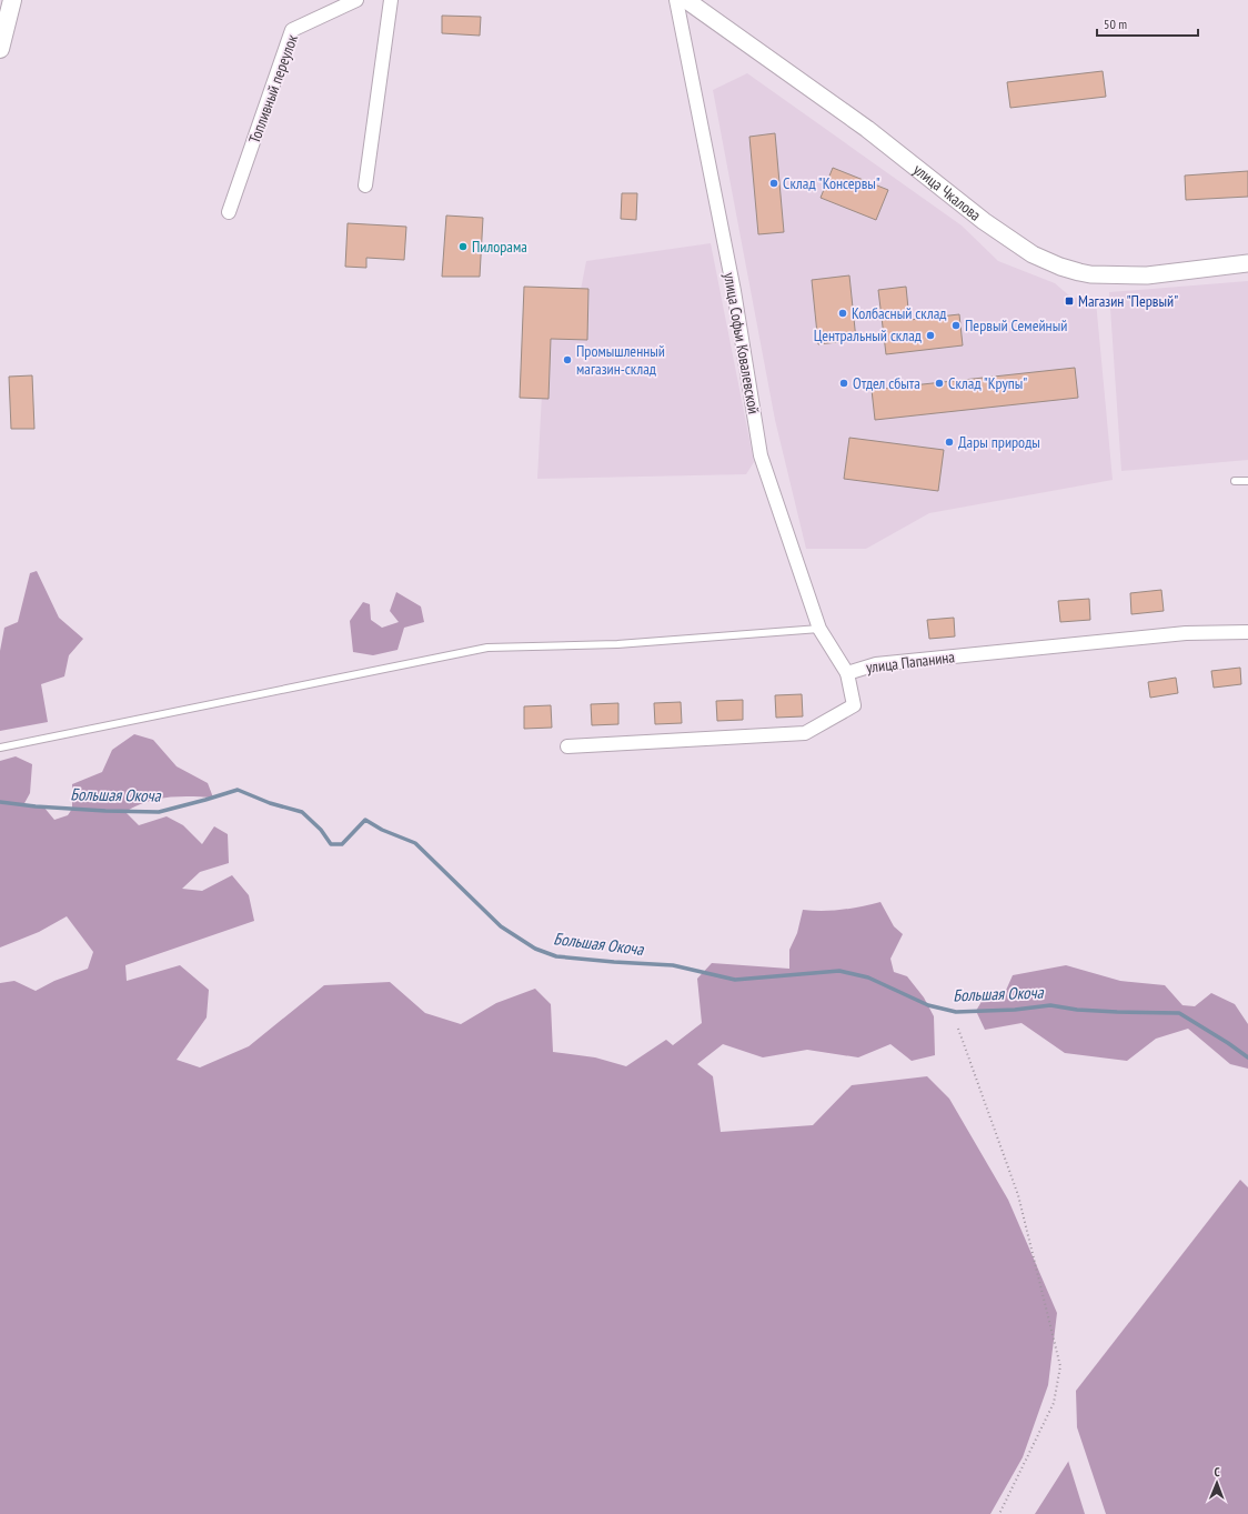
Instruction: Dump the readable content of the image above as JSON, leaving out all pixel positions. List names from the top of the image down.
{
  "streets": {
    "street": [
      "Топливный переулок",
      "улица Чкалова",
      "улица Софьи Ковалевской",
      "улица Папанина"
    ]
  },
  "crossings": [
    ["улица Софьи Ковалевской", "улица Папанина"]
  ],
  "water": ["Большая Окоча"],
  "places": {
    "other": [
      "Склад \"Консервы\"",
      "Пилорама",
      "Колбасный склад",
      "Первый Семейный",
      "Центральный склад",
      "Промышленный магазин-склад",
      "Отдел сбыта",
      "Склад \"Крупы\"",
      "Дары природы"
    ],
    "transit": ["Магазин \"Первый\""]
  },
  "scale_bar": "50 m",
  "north": "top"
}
